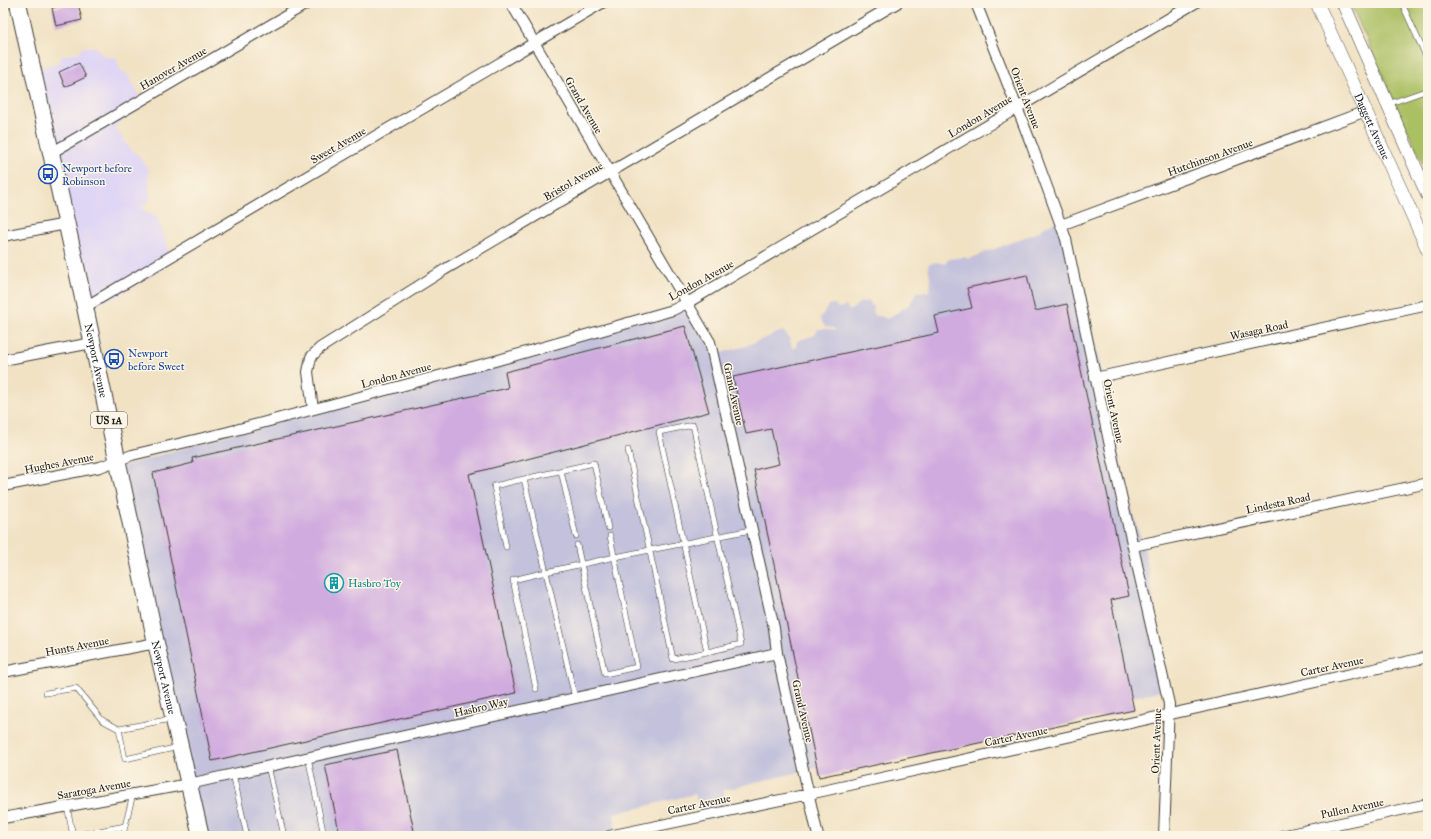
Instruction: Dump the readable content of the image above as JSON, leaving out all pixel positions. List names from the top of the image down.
{
  "streets": {
    "main road": ["Newport Avenue", "US 1A"],
    "street": [
      "Hanover Avenue",
      "Orient Avenue",
      "Grand Avenue",
      "London Avenue",
      "Daggett Avenue",
      "Sweet Avenue",
      "Hutchinson Avenue",
      "Bristol Avenue",
      "Wasaga Road",
      "Hughes Avenue",
      "Lindesta Road",
      "Hunts Avenue",
      "Carter Avenue",
      "Hasbro Way",
      "Saratoga Avenue",
      "Pullen Avenue"
    ]
  },
  "crossings": [
    ["Hanover Avenue", "Newport Avenue"],
    ["Orient Avenue", "London Avenue"],
    ["Orient Avenue", "Hutchinson Avenue"],
    ["Orient Avenue", "Wasaga Road"],
    ["Orient Avenue", "Lindesta Road"],
    ["Orient Avenue", "Carter Avenue"],
    ["Grand Avenue", "London Avenue"],
    ["Grand Avenue", "Sweet Avenue"],
    ["Grand Avenue", "Bristol Avenue"],
    ["Grand Avenue", "Carter Avenue"],
    ["Grand Avenue", "Hasbro Way"],
    ["London Avenue", "Bristol Avenue"],
    ["London Avenue", "Newport Avenue"],
    ["London Avenue", "Hughes Avenue"],
    ["Daggett Avenue", "Hutchinson Avenue"],
    ["Sweet Avenue", "Newport Avenue"],
    ["Newport Avenue", "Hughes Avenue"],
    ["Newport Avenue", "Hunts Avenue"],
    ["Newport Avenue", "Hasbro Way"],
    ["Newport Avenue", "Saratoga Avenue"],
    ["Hasbro Way", "Saratoga Avenue"]
  ],
  "places": {
    "bus stop": ["Newport before Robinson", "Newport before Sweet"],
    "building": ["Hasbro Toy"]
  }
}
